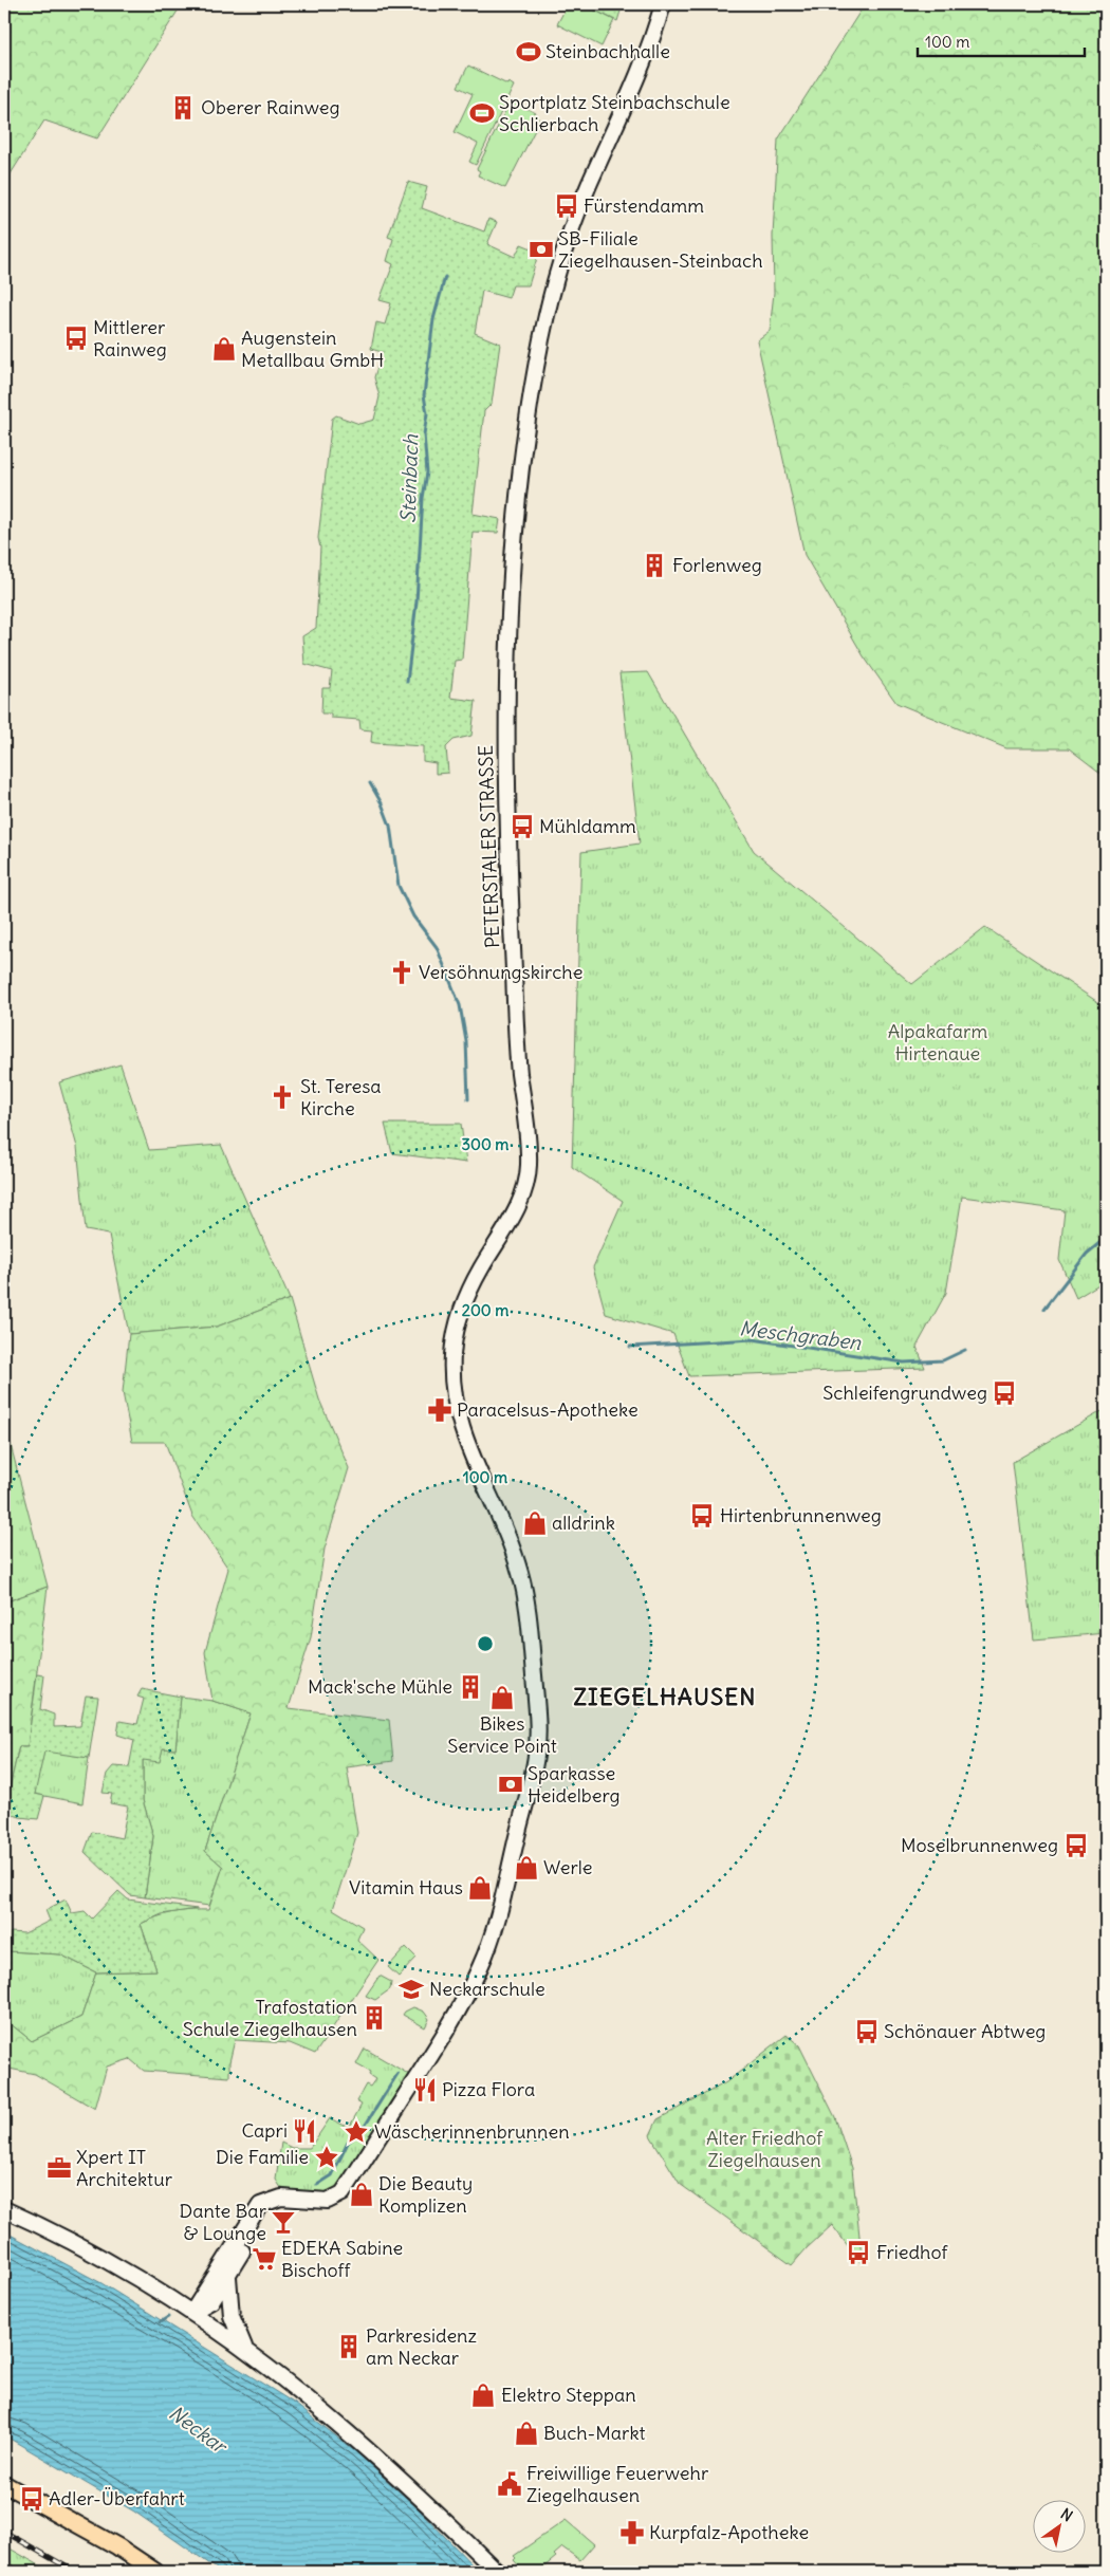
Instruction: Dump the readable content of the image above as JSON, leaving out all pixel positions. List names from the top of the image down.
{
  "streets": {
    "main road": ["PETERSTALER STRASSE"]
  },
  "districts": ["ZIEGELHAUSEN"],
  "water": ["Steinbach", "Meschgraben", "Neckar"],
  "parks": ["Alpakafarm Hirtenaue", "Alter Friedhof Ziegelhausen"],
  "places": {
    "sports": ["Steinbachhalle", "Sportplatz Steinbachschule Schlierbach"],
    "building": [
      "Oberer Rainweg",
      "Forlenweg",
      "Mack'sche Mühle",
      "Trafostation Schule Ziegelhausen",
      "Parkresidenz am Neckar"
    ],
    "bus stop": [
      "Fürstendamm",
      "Mittlerer Rainweg",
      "Mühldamm",
      "Schleifengrundweg",
      "Hirtenbrunnenweg",
      "Moselbrunnenweg",
      "Schönauer Abtweg",
      "Friedhof",
      "Adler-Überfahrt"
    ],
    "bank": ["SB-Filiale Ziegelhausen-Steinbach", "Sparkasse Heidelberg"],
    "shop": [
      "Augenstein Metallbau GmbH",
      "alldrink",
      "Bikes Service Point",
      "Werle",
      "Vitamin Haus",
      "Die Beauty Komplizen",
      "Elektro Steppan",
      "Buch-Markt"
    ],
    "church": ["Versöhnungskirche", "St. Teresa Kirche"],
    "pharmacy": ["Paracelsus-Apotheke", "Kurpfalz-Apotheke"],
    "school or university": ["Neckarschule"],
    "restaurant": ["Pizza Flora", "Capri"],
    "place": ["Wäscherinnenbrunnen", "Die Familie"],
    "office": ["Xpert IT Architektur"],
    "bar": ["Dante Bar & Lounge"],
    "supermarket": ["EDEKA Sabine Bischoff"],
    "public building": ["Freiwillige Feuerwehr Ziegelhausen"]
  },
  "scale_bar": "100 m",
  "north": "top right",
  "rings": ["300 m", "200 m", "100 m"]
}
